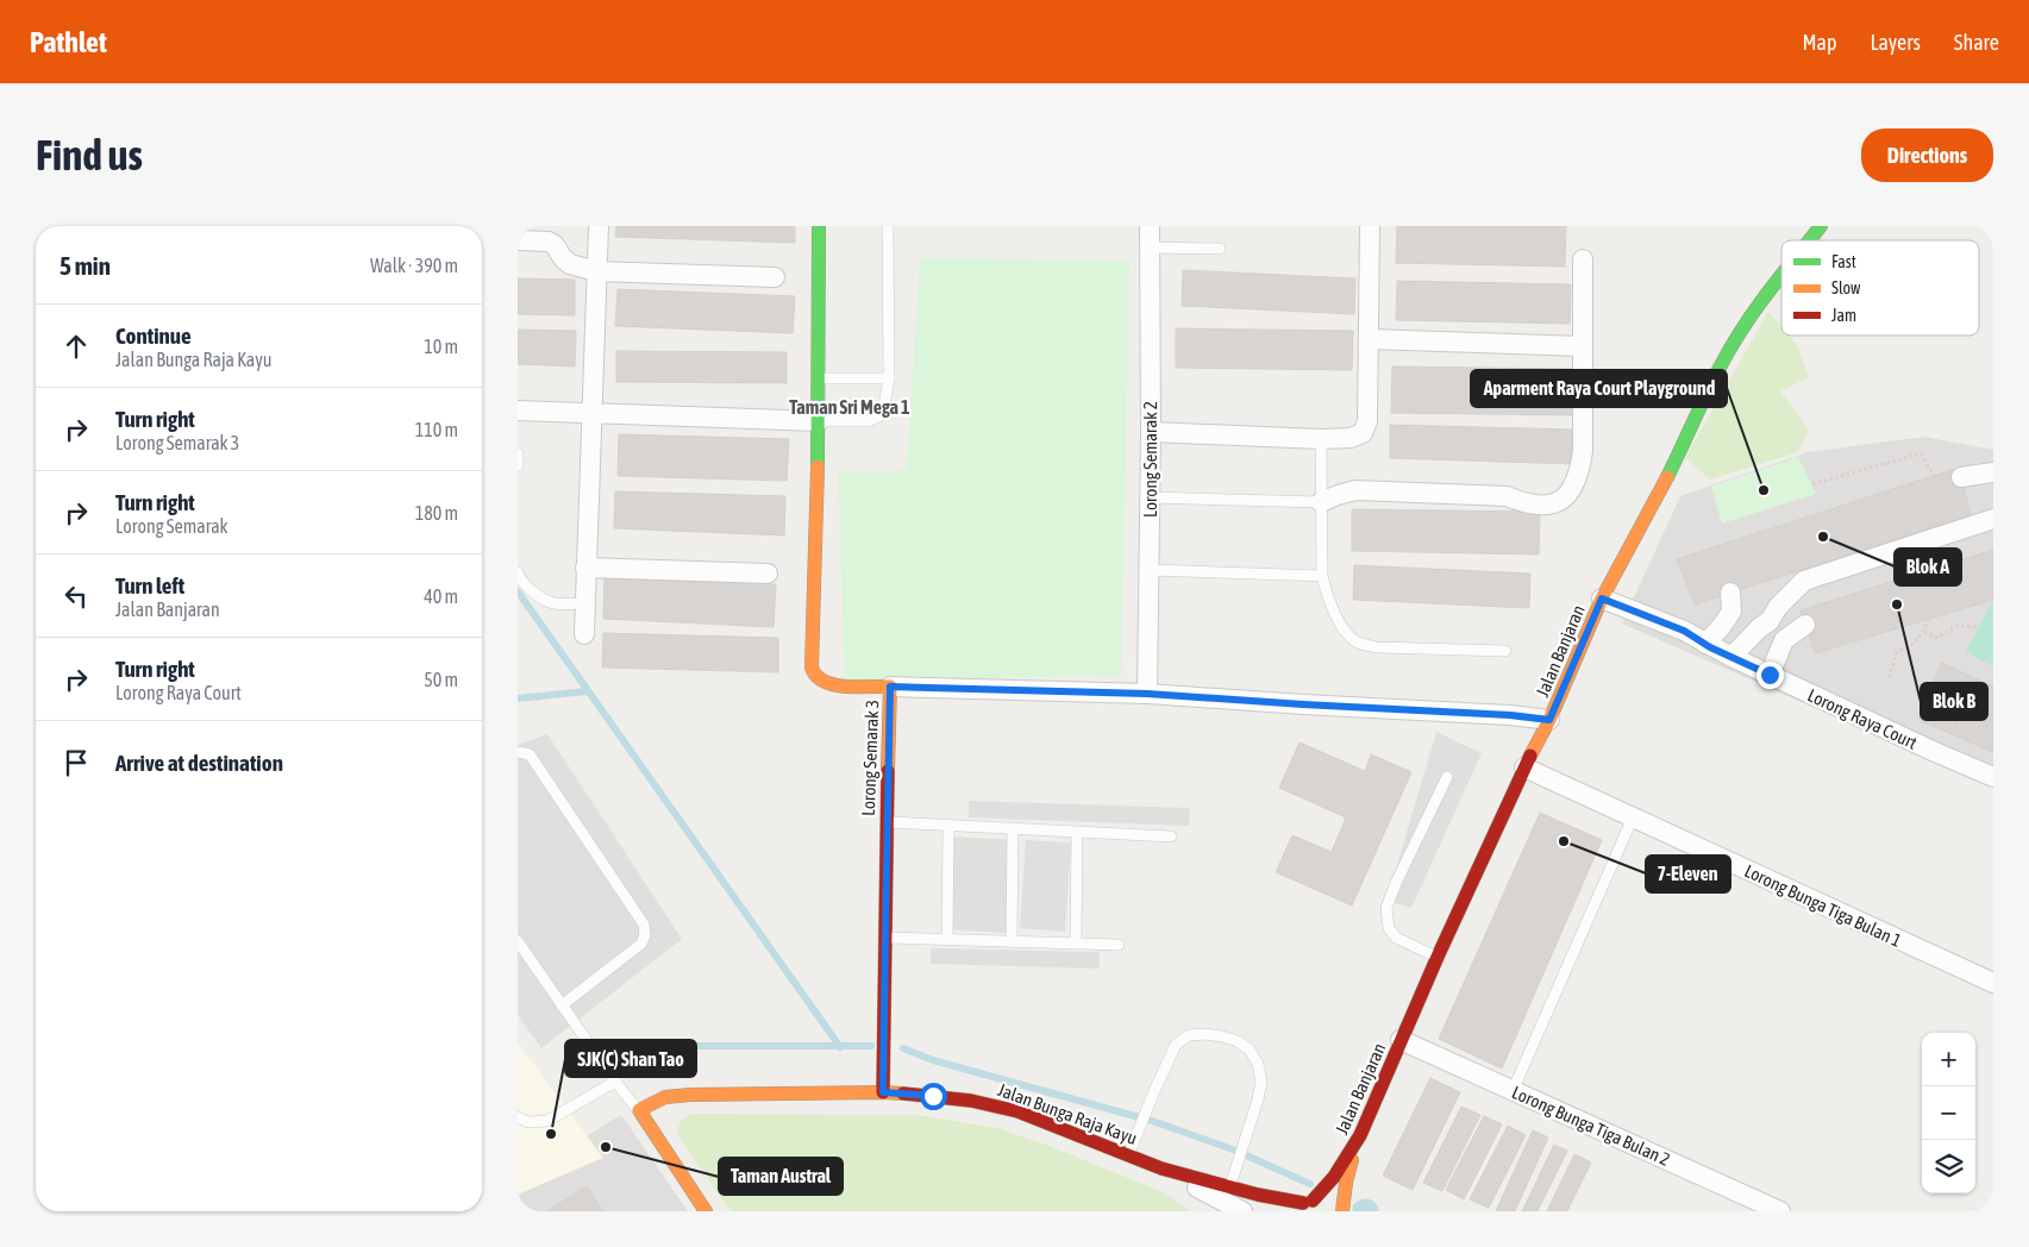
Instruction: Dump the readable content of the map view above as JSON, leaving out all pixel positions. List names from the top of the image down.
{
  "streets": {
    "street": [
      "Lorong Semarak 2",
      "Jalan Banjaran",
      "Lorong Raya Court",
      "Lorong Semarak 3",
      "Lorong Bunga Tiga Bulan 1",
      "Jalan Bunga Raja Kayu",
      "Lorong Bunga Tiga Bulan 2"
    ]
  },
  "crossings": [
    ["Jalan Banjaran", "Lorong Raya Court"],
    ["Jalan Banjaran", "Lorong Bunga Tiga Bulan 1"],
    ["Jalan Banjaran", "Jalan Bunga Raja Kayu"],
    ["Jalan Banjaran", "Lorong Bunga Tiga Bulan 2"],
    ["Lorong Semarak 3", "Jalan Bunga Raja Kayu"]
  ],
  "districts": ["Taman Sri Mega 1"],
  "places": [
    "Aparment Raya Court Playground",
    "Blok A",
    "Blok B",
    "7-Eleven",
    "SJK(C) Shan Tao",
    "Taman Austral"
  ],
  "legend": ["Fast", "Slow", "Jam"],
  "page": {
    "header": "Pathlet",
    "nav": ["Map", "Layers", "Share"],
    "buttons": "Directions",
    "title": "Find us",
    "heading": ["5 min", "Walk · 390 m"],
    "list": [
      ["Continue", "Jalan Bunga Raja Kayu", "10 m"],
      ["Turn right", "Lorong Semarak 3", "110 m"],
      ["Turn right", "Lorong Semarak", "180 m"],
      ["Turn left", "Jalan Banjaran", "40 m"],
      ["Turn right", "Lorong Raya Court", "50 m"],
      "Arrive at destination"
    ],
    "map_buttons": ["+", "−"]
  }
}
